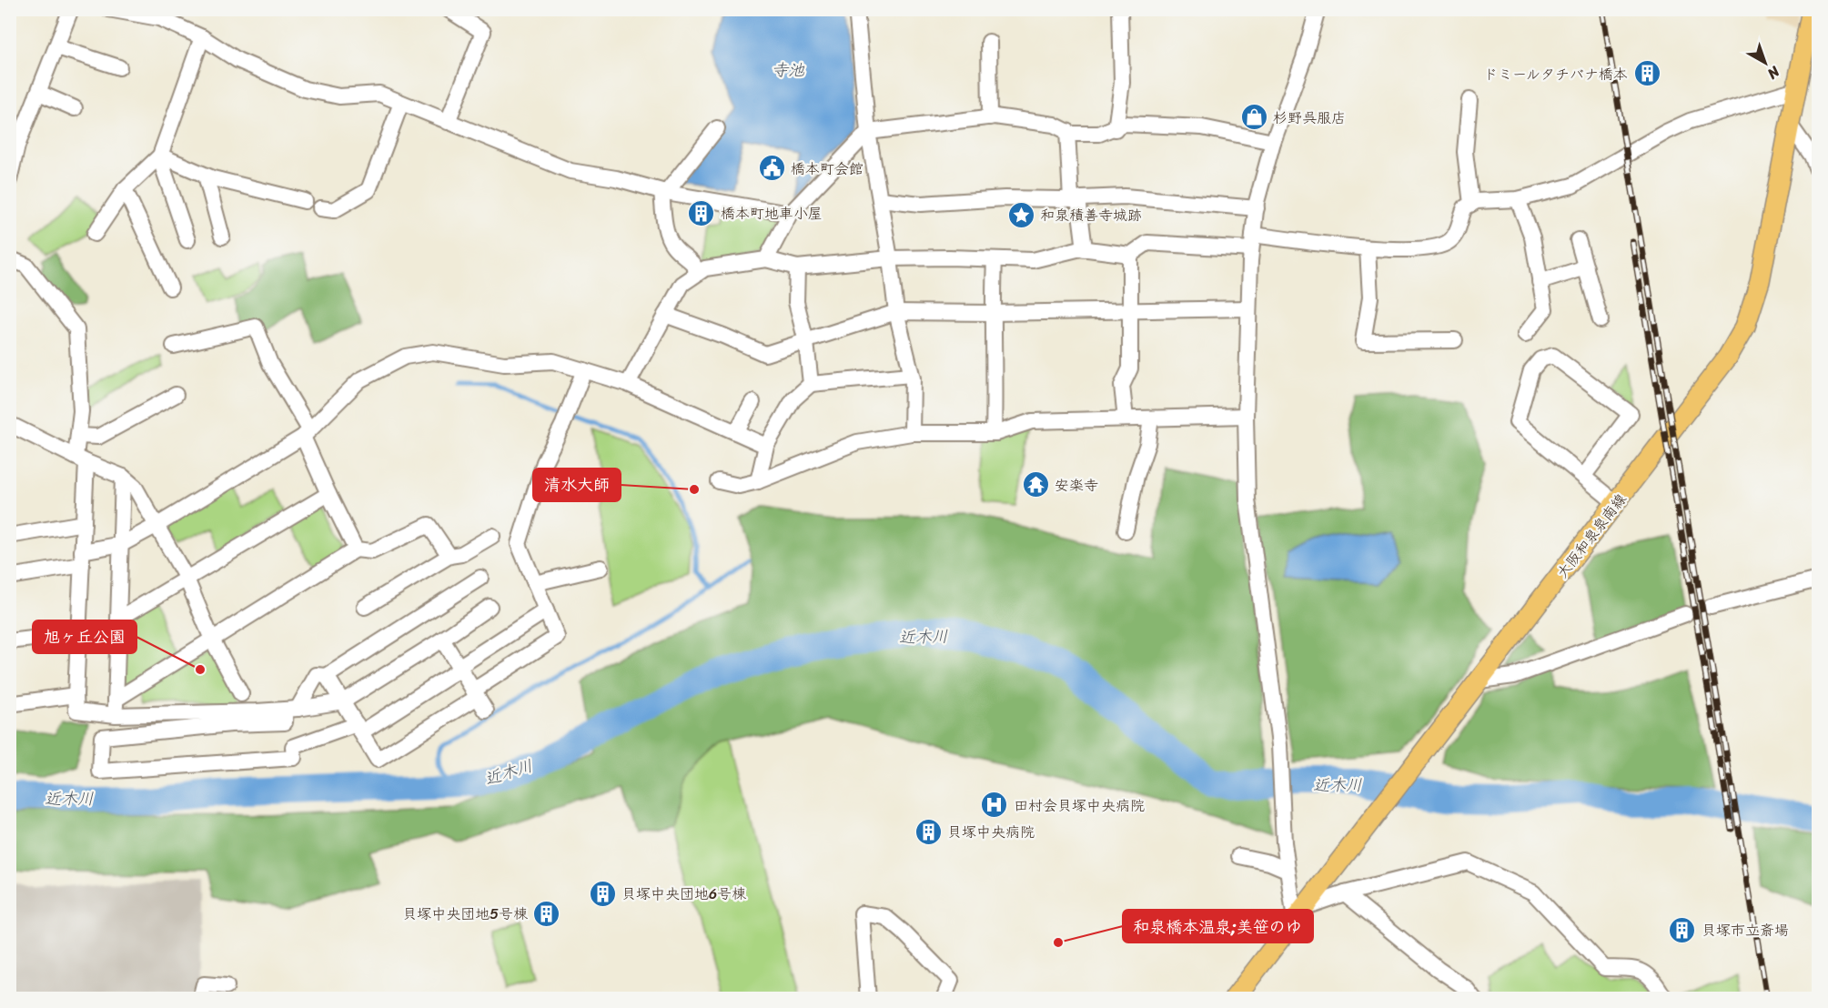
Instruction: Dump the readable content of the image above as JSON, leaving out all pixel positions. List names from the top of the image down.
{
  "streets": {
    "main road": ["大阪和泉泉南線"]
  },
  "water": ["寺池", "近木川"],
  "places": {
    "building": [
      "ドミールタチバナ橋本",
      "橋本町地車小屋",
      "貝塚中央病院",
      "貝塚中央団地6号棟",
      "貝塚中央団地5号棟",
      "貝塚市立斎場"
    ],
    "shop": ["杉野呉服店"],
    "public building": ["橋本町会館"],
    "place": ["和泉積善寺城跡"],
    "temple": ["安楽寺"],
    "other": ["清水大師", "旭ヶ丘公園", "和泉橋本温泉;美笹のゆ"],
    "hospital": ["田村会貝塚中央病院"]
  },
  "north": "bottom right"
}
